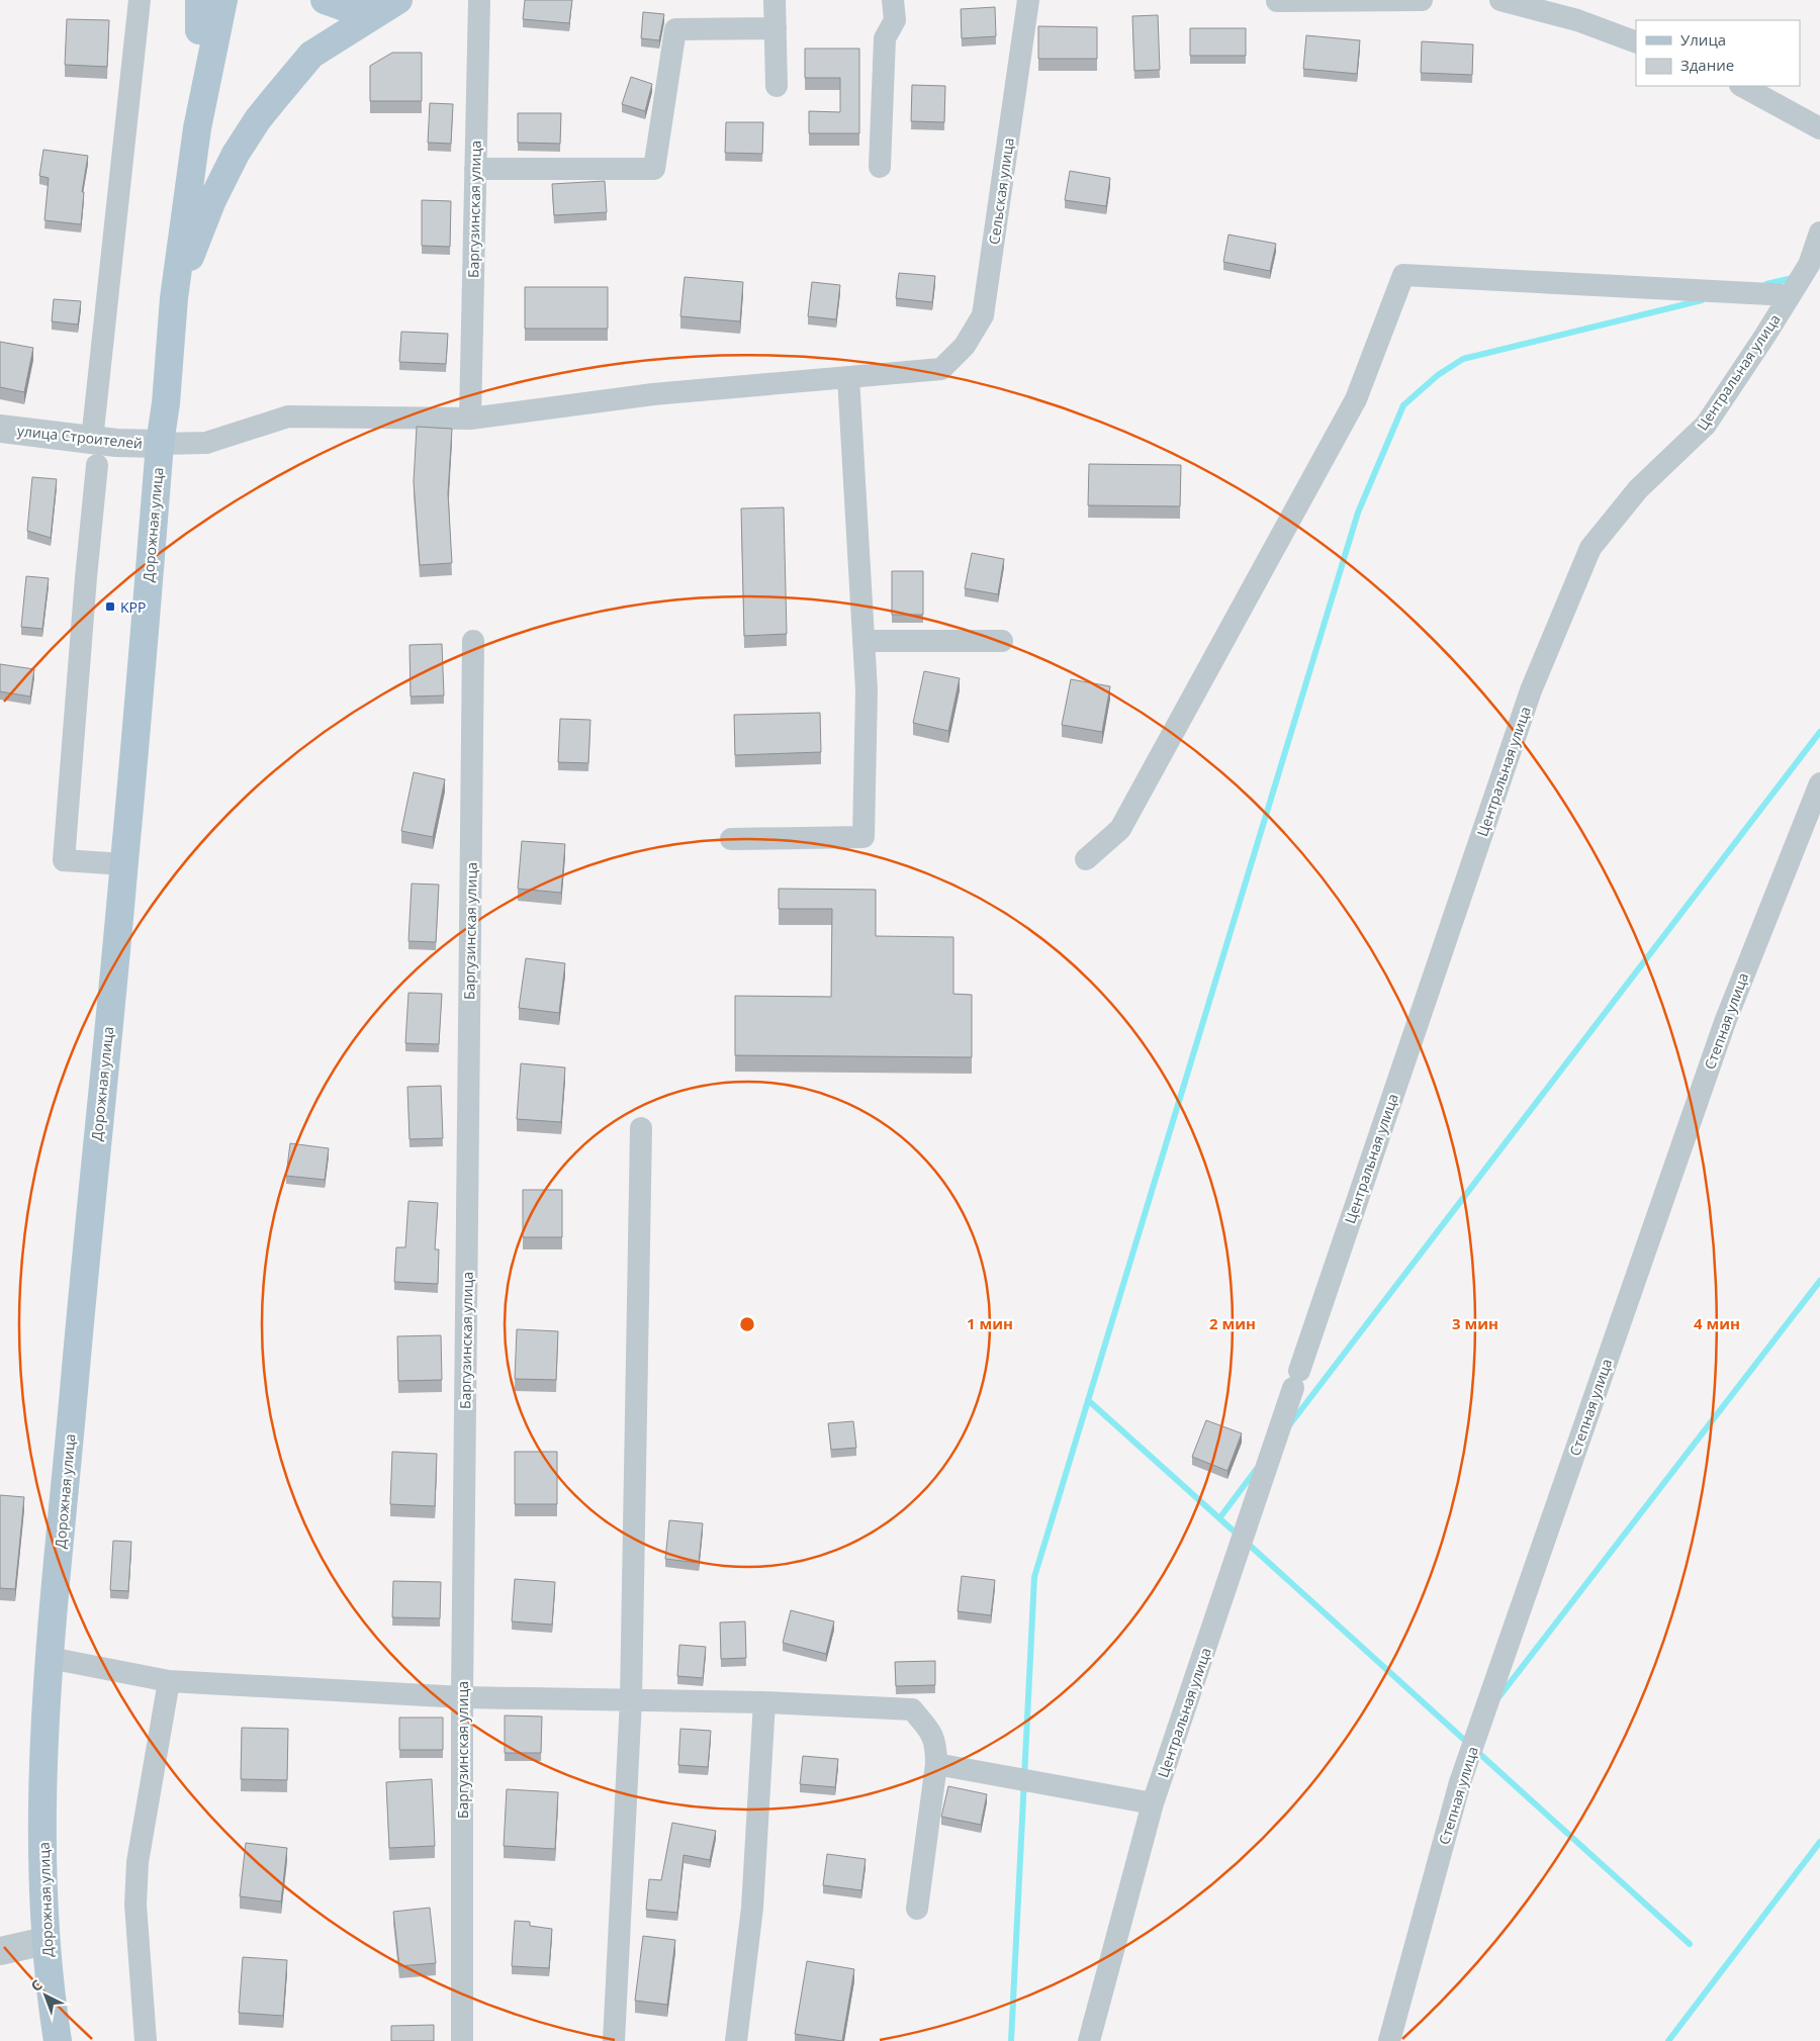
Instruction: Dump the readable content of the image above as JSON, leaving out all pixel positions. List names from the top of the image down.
{
  "streets": {
    "main road": ["Дорожная улица"],
    "street": [
      "Сельская улица",
      "Баргузинская улица",
      "Центральная улица",
      "улица Строителей",
      "Степная улица"
    ]
  },
  "crossings": [
    ["улица Строителей", "Дорожная улица"]
  ],
  "places": {
    "transit": ["KPP"]
  },
  "legend": ["Улица", "Здание"],
  "north": "top left",
  "rings": [
    "1 мин",
    "2 мин",
    "3 мин",
    "4 мин"
  ]
}
